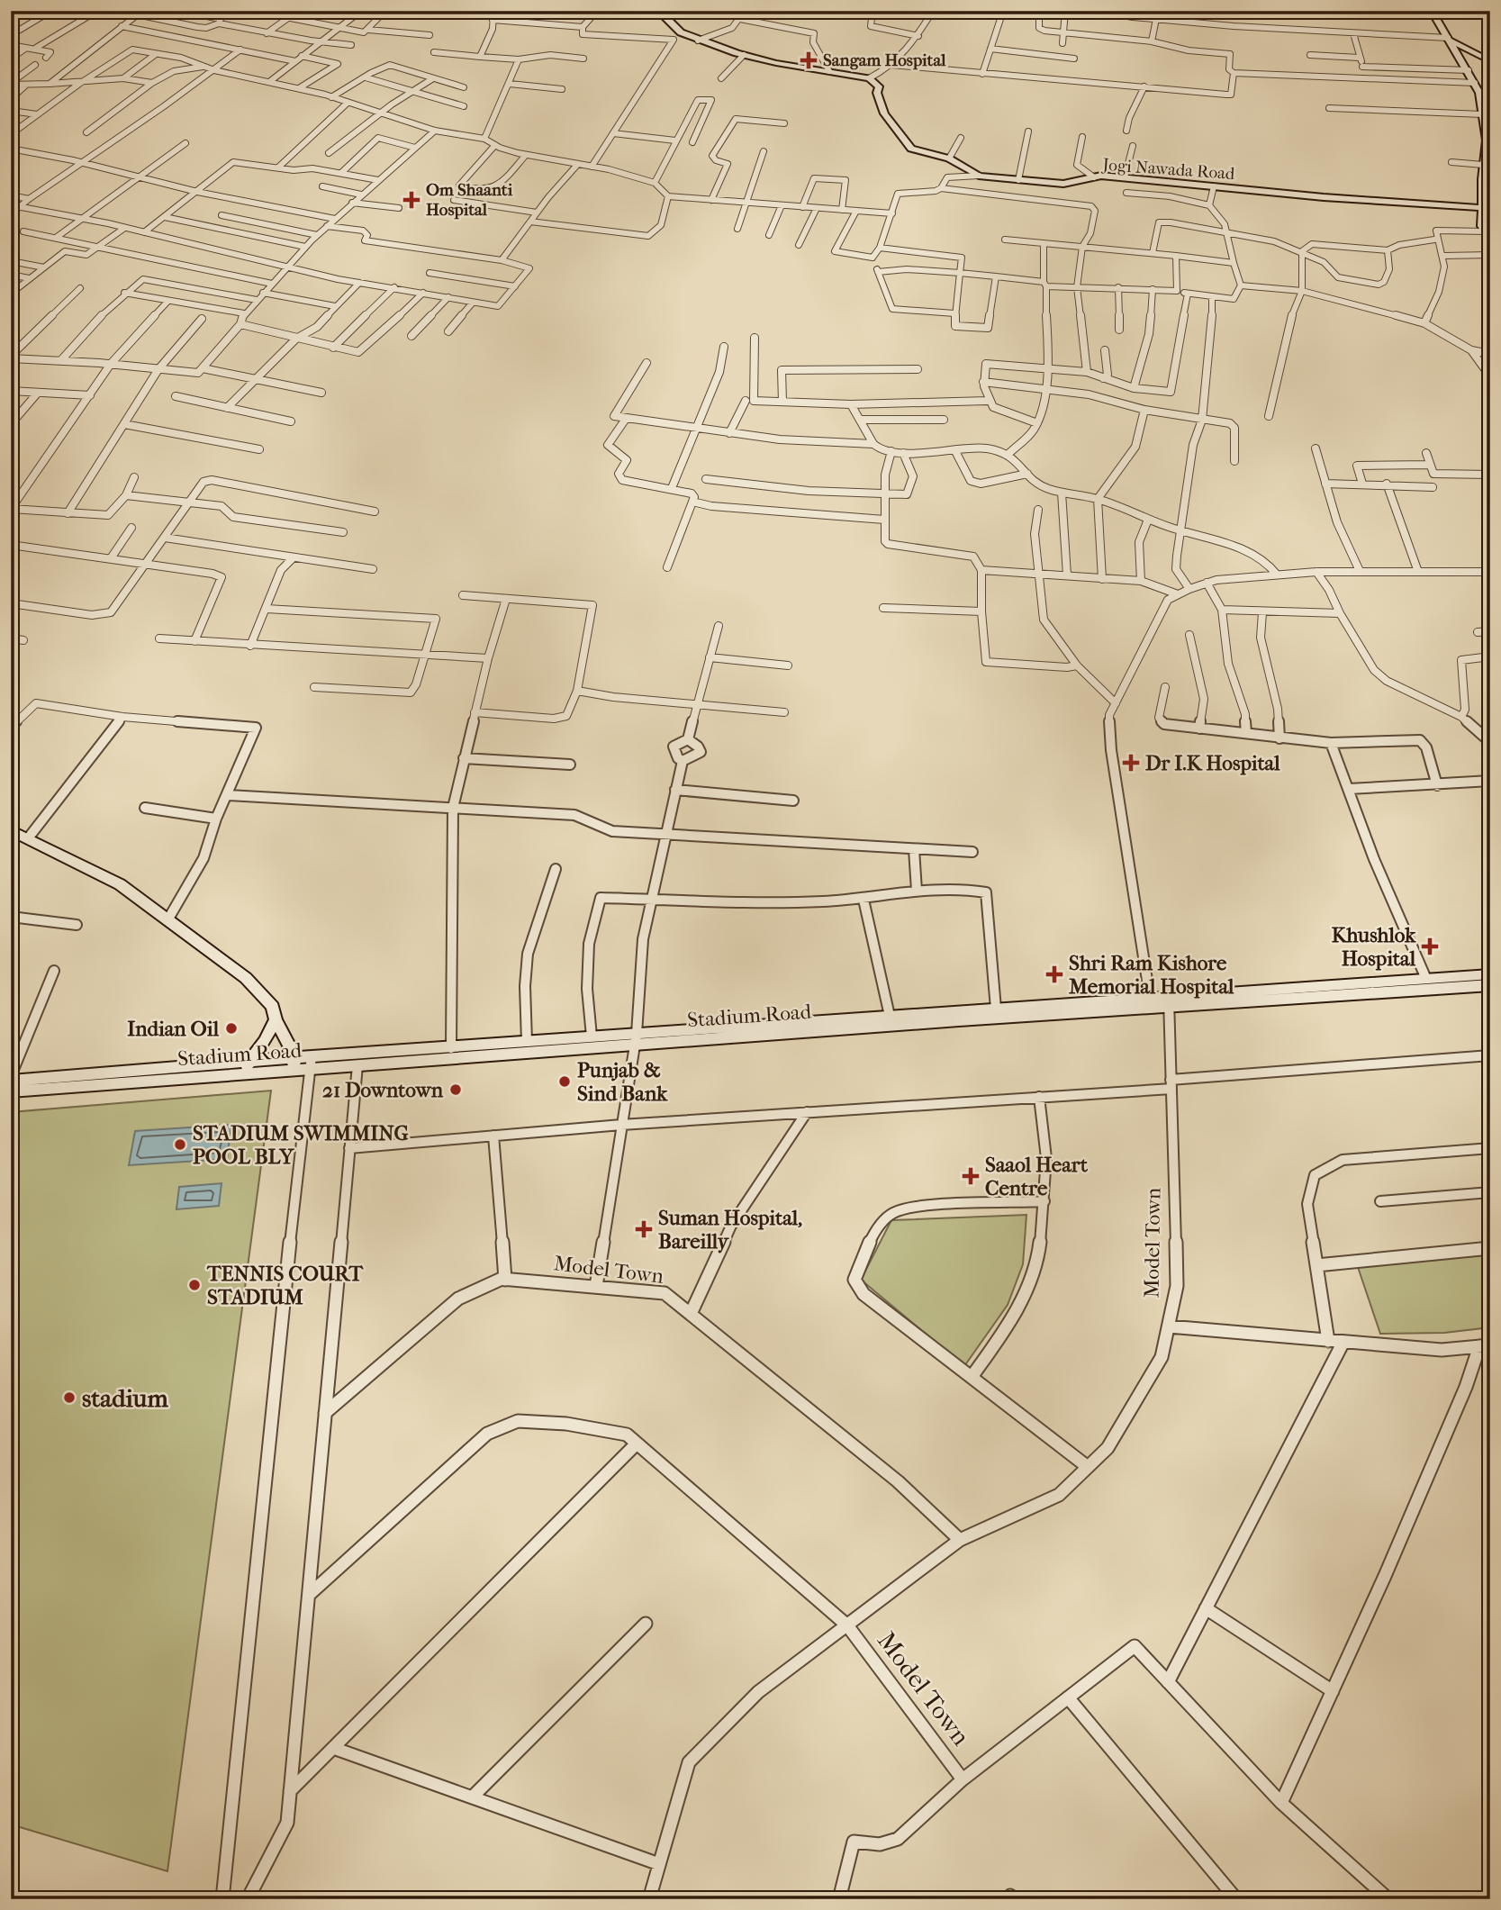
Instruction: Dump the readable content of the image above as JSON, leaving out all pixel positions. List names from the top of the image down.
{
  "streets": {
    "street": ["Jogi Nawada Road", "Stadium Road", "Model Town"]
  },
  "crossings": [
    ["Stadium Road", "Model Town"]
  ],
  "places": {
    "health": [
      "Sangam Hospital",
      "Om Shaanti Hospital",
      "Dr I.K Hospital",
      "Khushlok Hospital",
      "Shri Ram Kishore Memorial Hospital",
      "Saaol Heart Centre",
      "Suman Hospital, Bareilly"
    ],
    "other": [
      "Indian Oil",
      "Punjab & Sind Bank",
      "21 Downtown",
      "STADIUM SWIMMING POOL BLY",
      "TENNIS COURT STADIUM",
      "stadium"
    ]
  }
}
